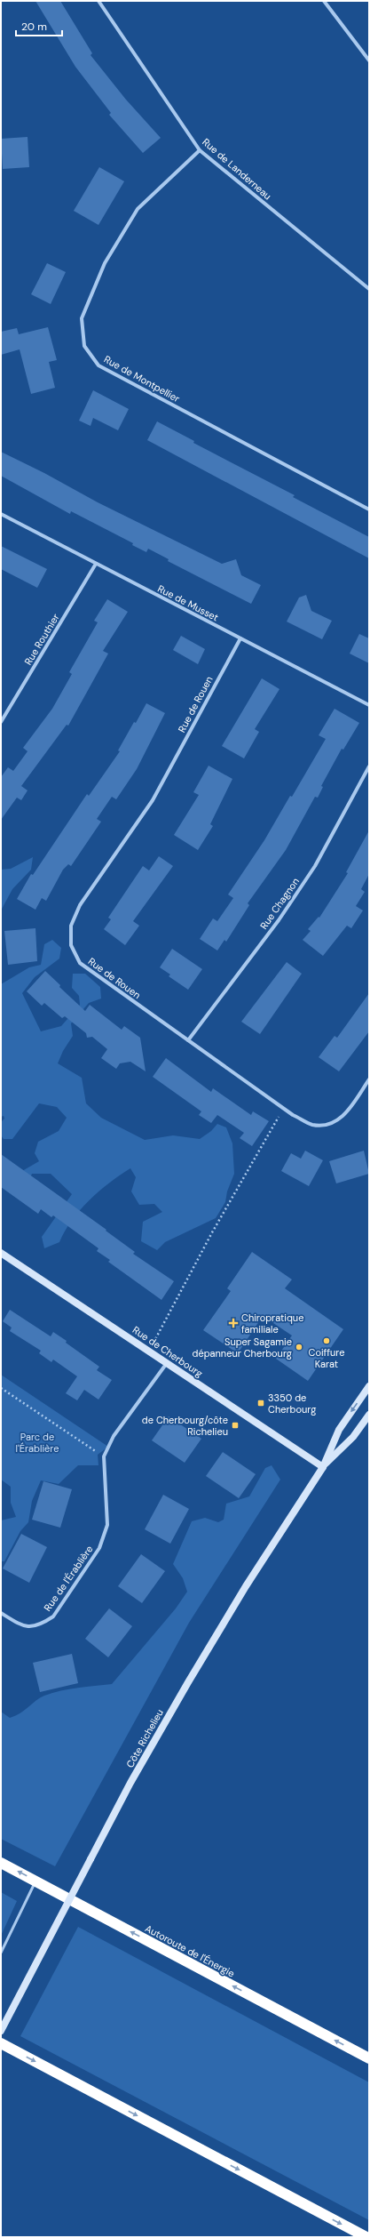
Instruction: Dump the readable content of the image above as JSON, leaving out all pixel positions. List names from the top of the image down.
{
  "streets": {
    "highway": ["Autoroute de l'Énergie"],
    "street": [
      "Rue de Landerneau",
      "Rue de Montpellier",
      "Rue de Musset",
      "Rue Routhier",
      "Rue de Rouen",
      "Rue Chagnon",
      "Rue de Cherbourg",
      "Rue de l'Érablière",
      "Côte Richelieu"
    ]
  },
  "crossings": [
    ["Rue de Landerneau", "Rue de Montpellier"],
    ["Rue de Musset", "Rue Routhier"],
    ["Rue de Musset", "Rue de Rouen"],
    ["Rue de Rouen", "Rue Chagnon"],
    ["Rue de Cherbourg", "Rue de l'Érablière"],
    ["Rue de Cherbourg", "Côte Richelieu"]
  ],
  "one_way": ["Autoroute de l'Énergie"],
  "parks": ["Parc de l'Érablière"],
  "places": {
    "health": ["Chiropratique familiale"],
    "other": ["Coiffure Karat", "Super Sagamie dépanneur Cherbourg"],
    "transit": ["3350 de Cherbourg", "de Cherbourg/côte Richelieu"]
  },
  "scale_bar": "20 m"
}
